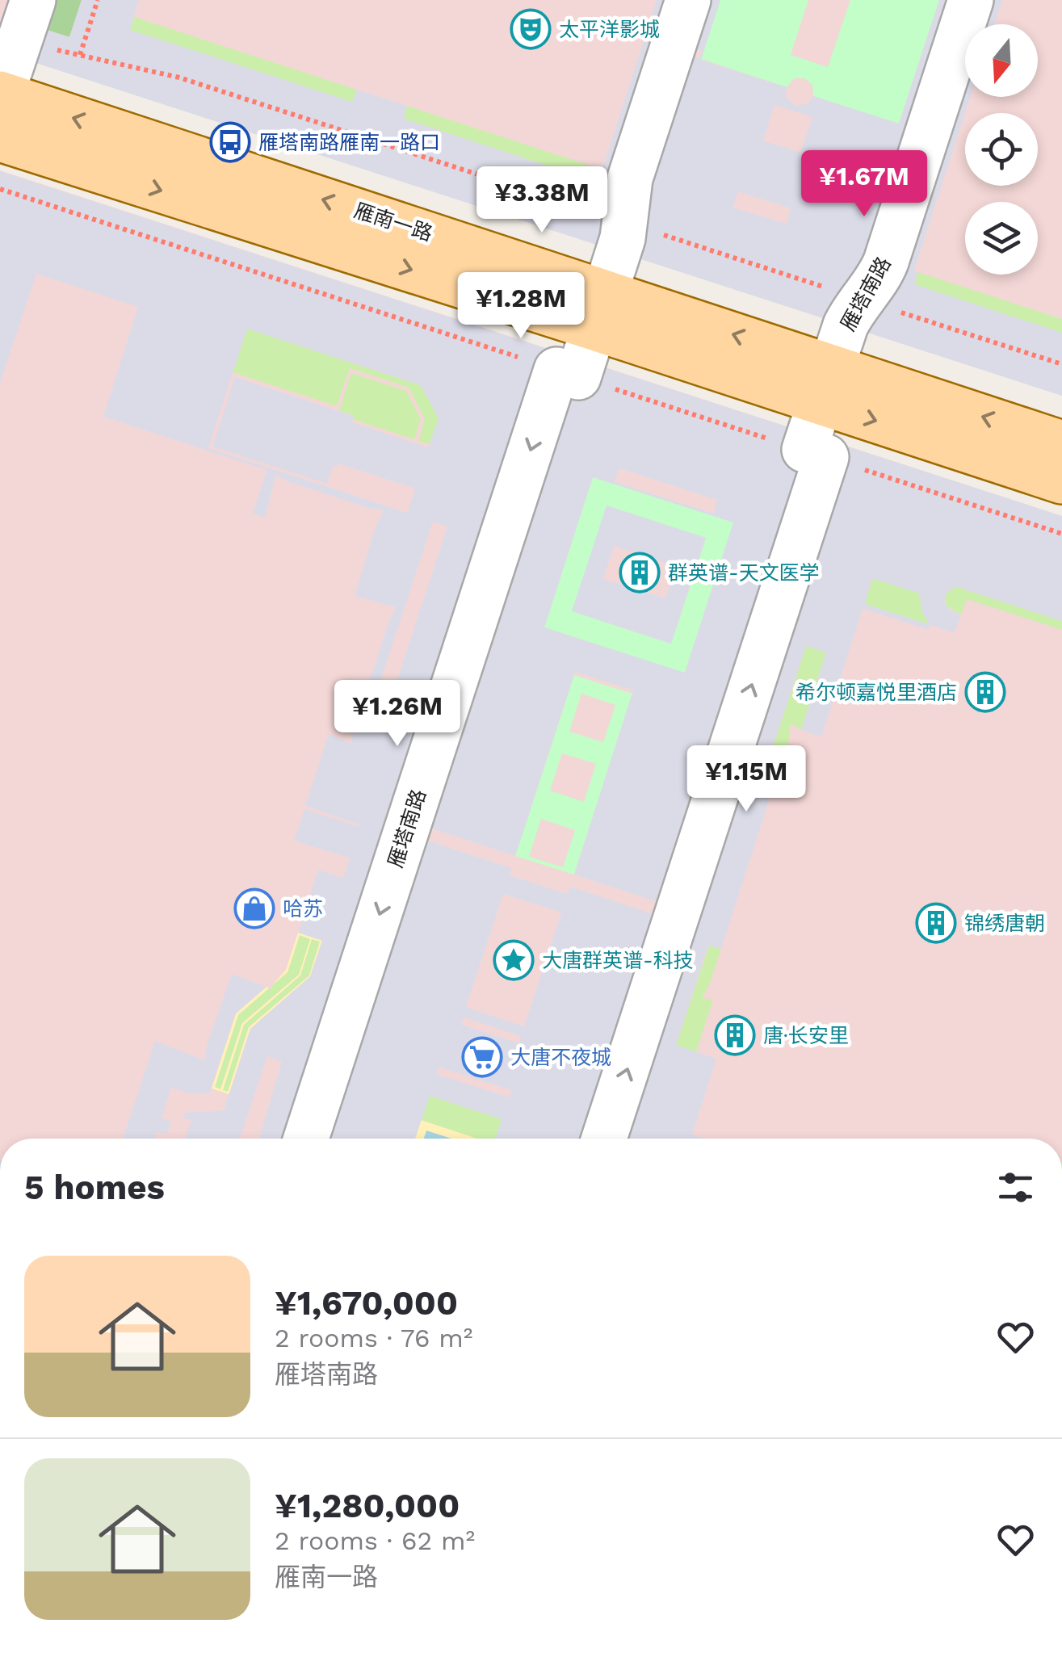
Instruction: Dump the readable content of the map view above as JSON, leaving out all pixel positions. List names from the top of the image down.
{
  "streets": {
    "main road": ["雁南一路"],
    "street": ["雁塔南路"]
  },
  "crossings": [
    ["雁南一路", "雁塔南路"]
  ],
  "places": {
    "theatre": ["太平洋影城"],
    "bus stop": ["雁塔南路雁南一路口"],
    "building": [
      "群英谱-天文医学",
      "希尔顿嘉悦里酒店",
      "锦绣唐朝",
      "唐·长安里"
    ],
    "shop": ["哈苏"],
    "place": ["大唐群英谱-科技"],
    "supermarket": ["大唐不夜城"]
  },
  "north": "bottom",
  "page": {
    "price": [
      "¥1.67M",
      "¥3.38M",
      "¥1.28M",
      "¥1.26M",
      "¥1.15M"
    ],
    "heading": "5 homes",
    "list": [
      {
        "name": "¥1,670,000",
        "note": "2 rooms · 76 m² · 雁塔南路"
      },
      {
        "name": "¥1,280,000",
        "note": "2 rooms · 62 m² · 雁南一路"
      }
    ]
  }
}
